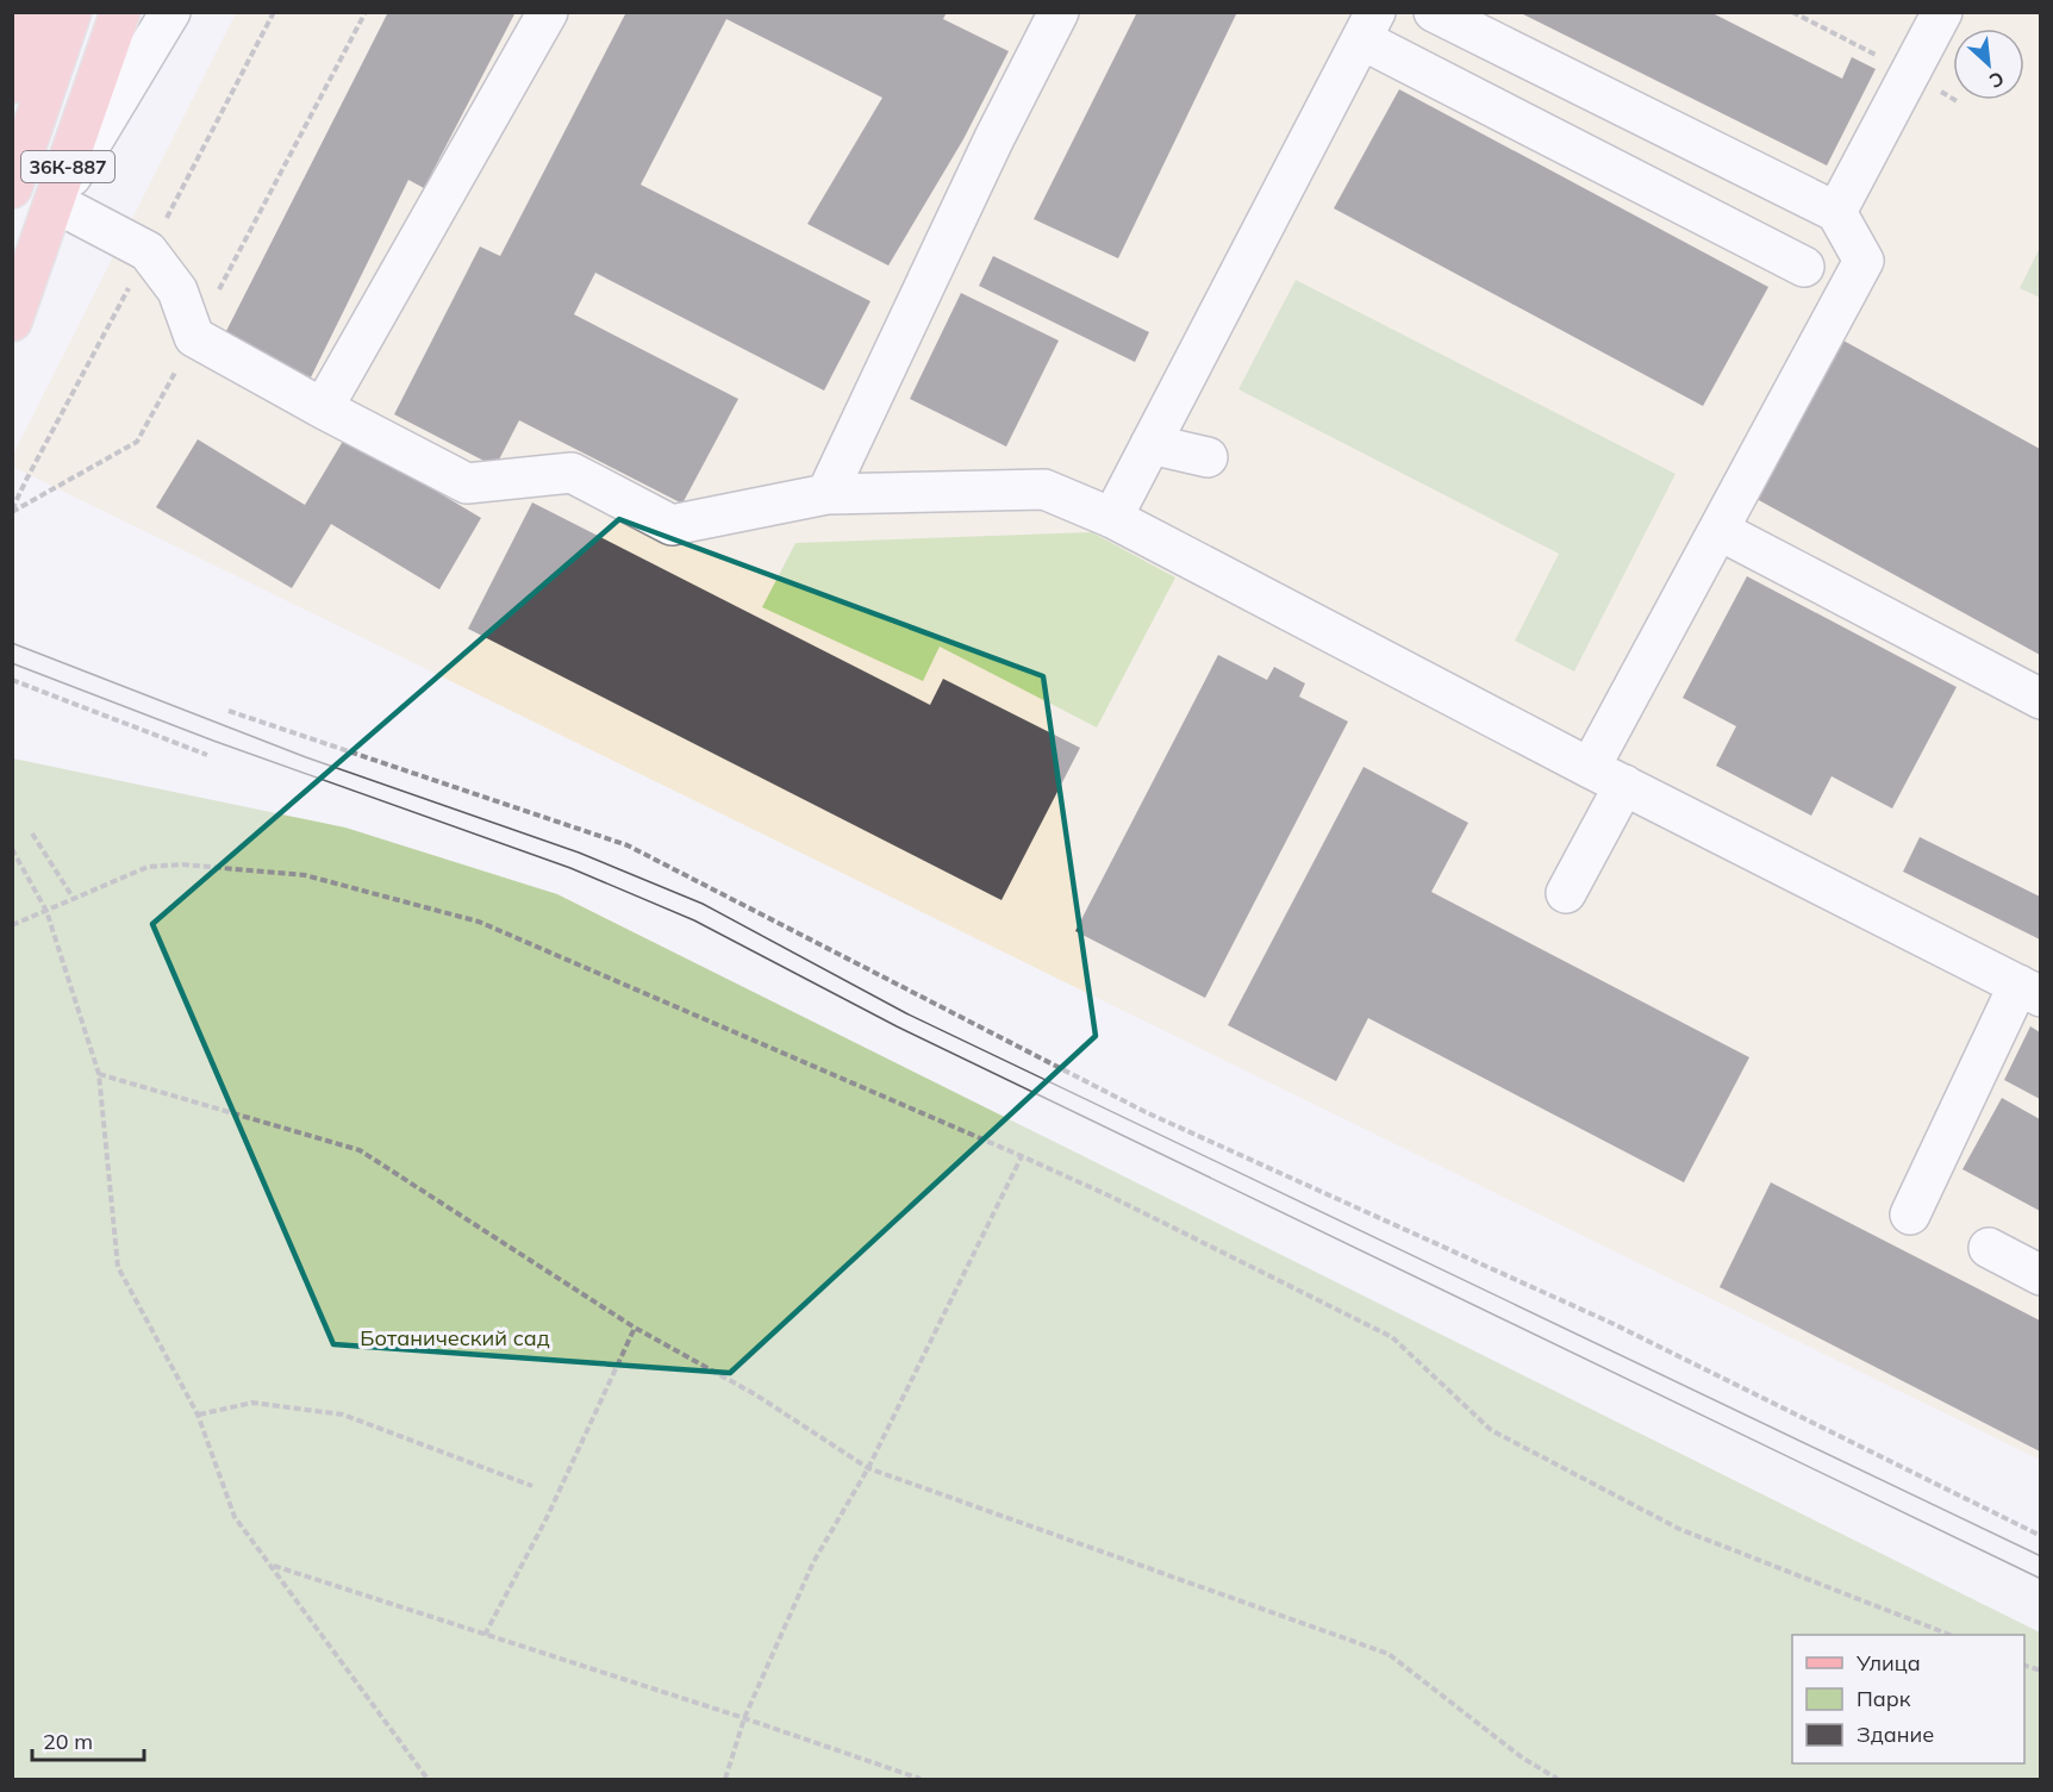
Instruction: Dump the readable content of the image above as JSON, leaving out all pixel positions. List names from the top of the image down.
{
  "streets": {
    "main road": ["36К-887"]
  },
  "parks": ["Ботанический сад"],
  "legend": ["Улица", "Парк", "Здание"],
  "scale_bar": "20 m",
  "north": "bottom right"
}
